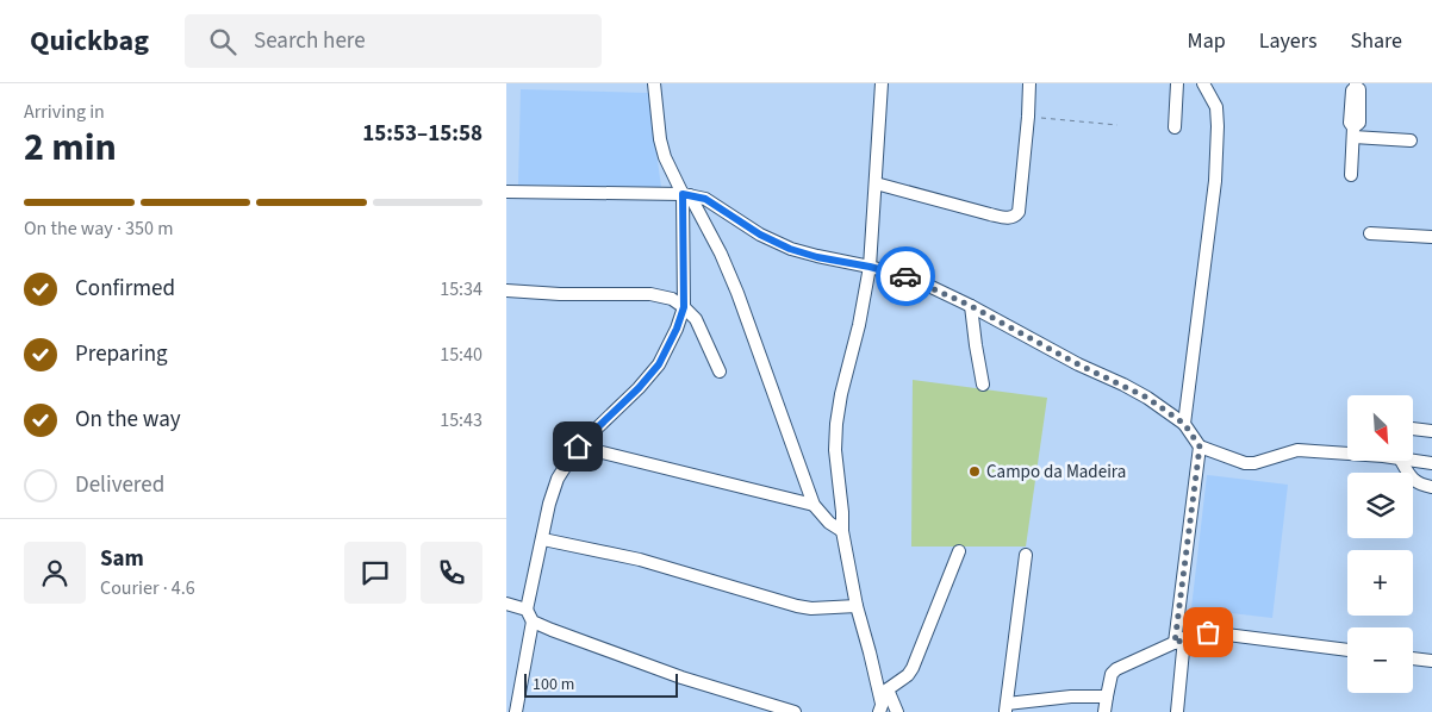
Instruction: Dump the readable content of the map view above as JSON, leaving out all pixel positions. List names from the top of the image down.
{
  "places": ["Campo da Madeira"],
  "scale_bar": "100 m",
  "north": "bottom right",
  "page": {
    "header": "Quickbag",
    "search": "Search here",
    "nav": ["Map", "Layers", "Share"],
    "heading": ["2 min", "Arriving in", "15:53–15:58"],
    "panel": ["Sam", "Courier · 4.6"],
    "bar": "On the way · 350 m",
    "list": [
      ["Confirmed", "15:34"],
      ["Preparing", "15:40"],
      ["On the way", "15:43"],
      "Delivered"
    ],
    "map_buttons": ["+", "−"],
    "scale": "100 m"
  }
}
